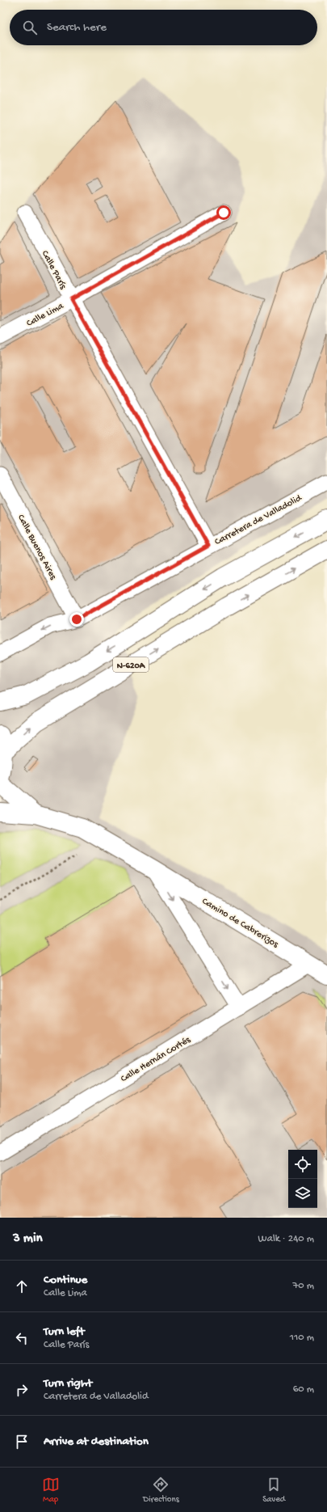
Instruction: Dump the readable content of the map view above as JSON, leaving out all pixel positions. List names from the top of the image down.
{
  "streets": {
    "main road": ["N-620A", "Camino de Cabrerizos"],
    "street": [
      "Calle París",
      "Calle Lima",
      "Carretera de Valladolid",
      "Calle Buenos Aires",
      "Calle Hernán Cortés"
    ]
  },
  "crossings": [
    ["Calle París", "Calle Lima"],
    ["Calle París", "Carretera de Valladolid"],
    ["Carretera de Valladolid", "Calle Buenos Aires"],
    ["Camino de Cabrerizos", "Calle Hernán Cortés"]
  ],
  "page": {
    "search": "Search here",
    "heading": ["3 min", "Walk · 240 m"],
    "list": [
      ["Continue", "Calle Lima", "70 m"],
      ["Turn left", "Calle París", "110 m"],
      ["Turn right", "Carretera de Valladolid", "60 m"],
      "Arrive at destination"
    ],
    "nav": ["Map", "Directions", "Saved"]
  }
}
